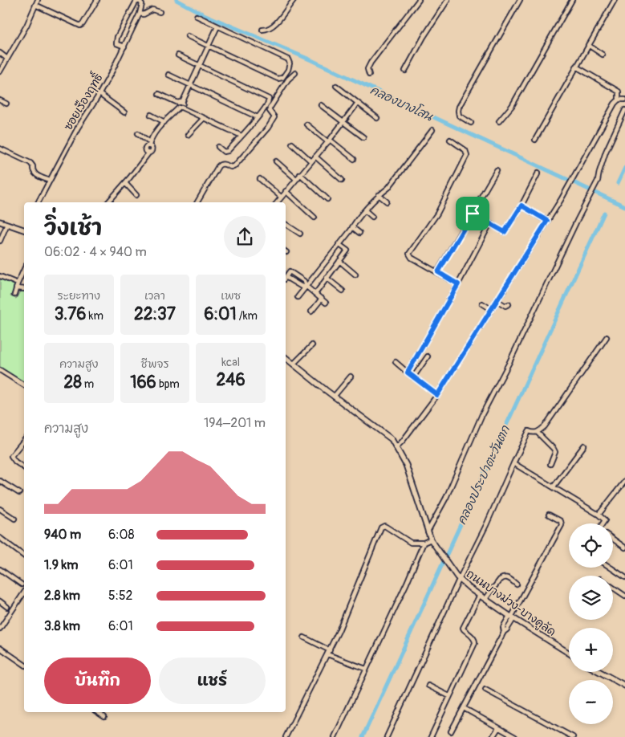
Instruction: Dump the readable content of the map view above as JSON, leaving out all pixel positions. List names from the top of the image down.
{
  "streets": {
    "street": ["ซอยเรืองฤทธิ์", "ถนนบางม่วง-บางคูลัด"]
  },
  "water": ["คลองบางโสน", "คลองประปาตะวันตก"],
  "page": {
    "heading": ["วิ่งเช้า", "06:02 · 4 × 940 m"],
    "stats": [
      ["ระยะทาง", "3.76 km"],
      ["เวลา", "22:37"],
      ["เพซ", "6:01 /km"],
      ["ความสูง", "28 m"],
      ["ชีพจร", "166 bpm"],
      ["kcal", "246"]
    ],
    "chart": ["ความสูง", "194–201 m"],
    "list": [
      {
        "name": "940 m",
        "note": "6:08"
      },
      {
        "name": "1.9 km",
        "note": "6:01"
      },
      {
        "name": "2.8 km",
        "note": "5:52"
      },
      {
        "name": "3.8 km",
        "note": "6:01"
      }
    ],
    "map_buttons": ["+", "−"],
    "buttons": ["บันทึก", "แชร์"]
  }
}
